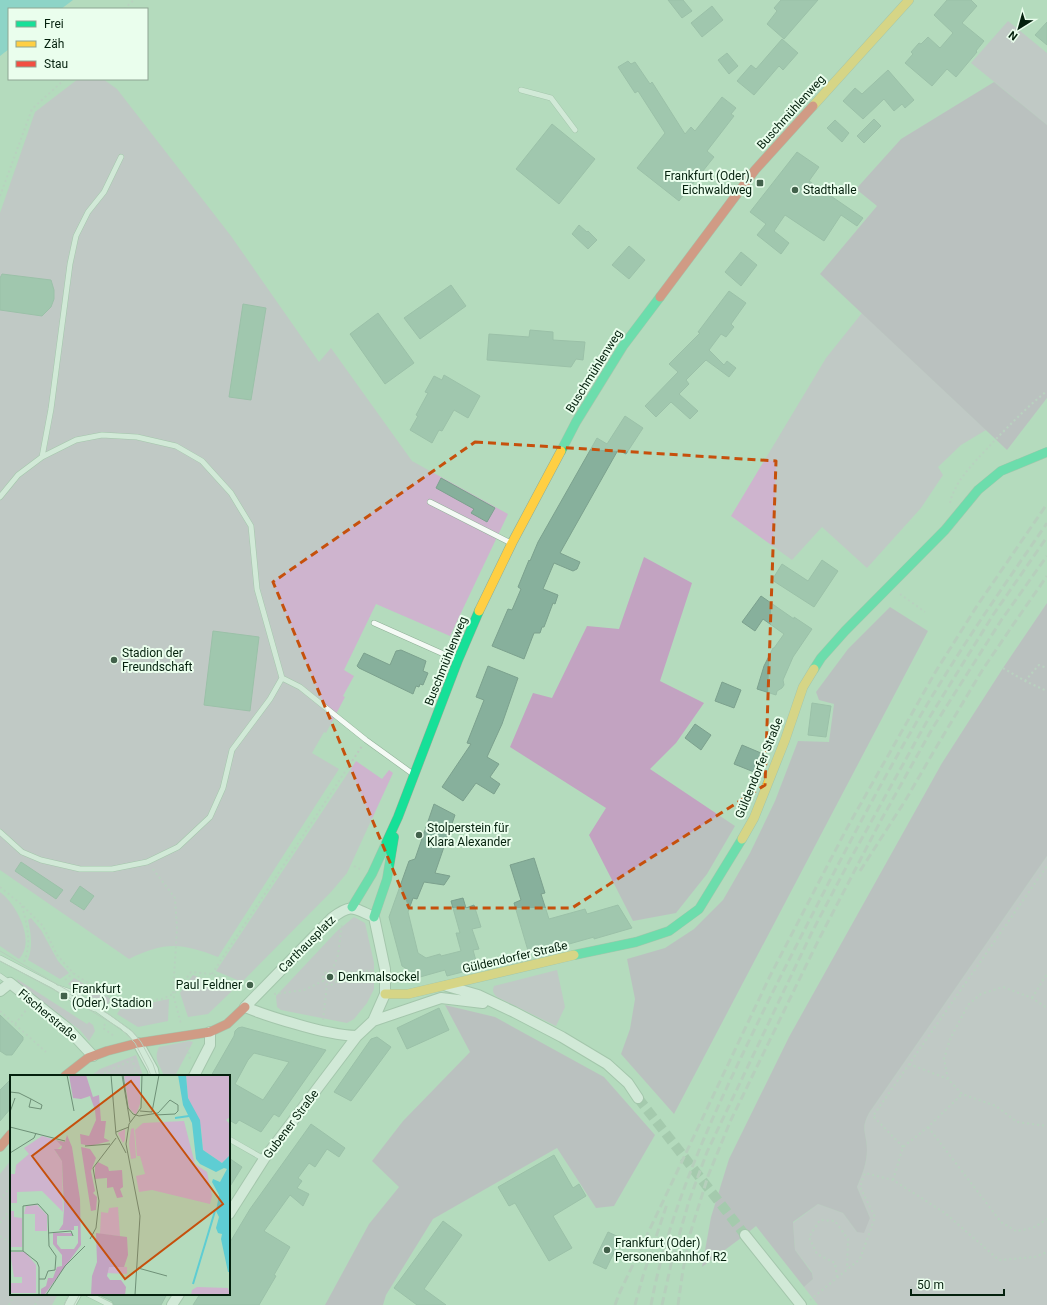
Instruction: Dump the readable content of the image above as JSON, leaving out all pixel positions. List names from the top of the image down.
{
  "streets": {
    "street": [
      "Buschmühlenweg",
      "Güldendorfer Straße",
      "Carthausplatz",
      "Fischerstraße",
      "Gubener Straße"
    ]
  },
  "crossings": [
    ["Buschmühlenweg", "Carthausplatz"],
    ["Carthausplatz", "Fischerstraße"]
  ],
  "places": {
    "transit": ["Frankfurt (Oder), Eichwaldweg", "Frankfurt (Oder), Stadion"],
    "other": [
      "Stadthalle",
      "Stadion der Freundschaft",
      "Stolperstein für Klara Alexander",
      "Denkmalsockel",
      "Paul Feldner",
      "Frankfurt (Oder) Personenbahnhof R2"
    ]
  },
  "legend": ["Frei", "Zäh", "Stau"],
  "scale_bar": "50 m",
  "north": "bottom left"
}
